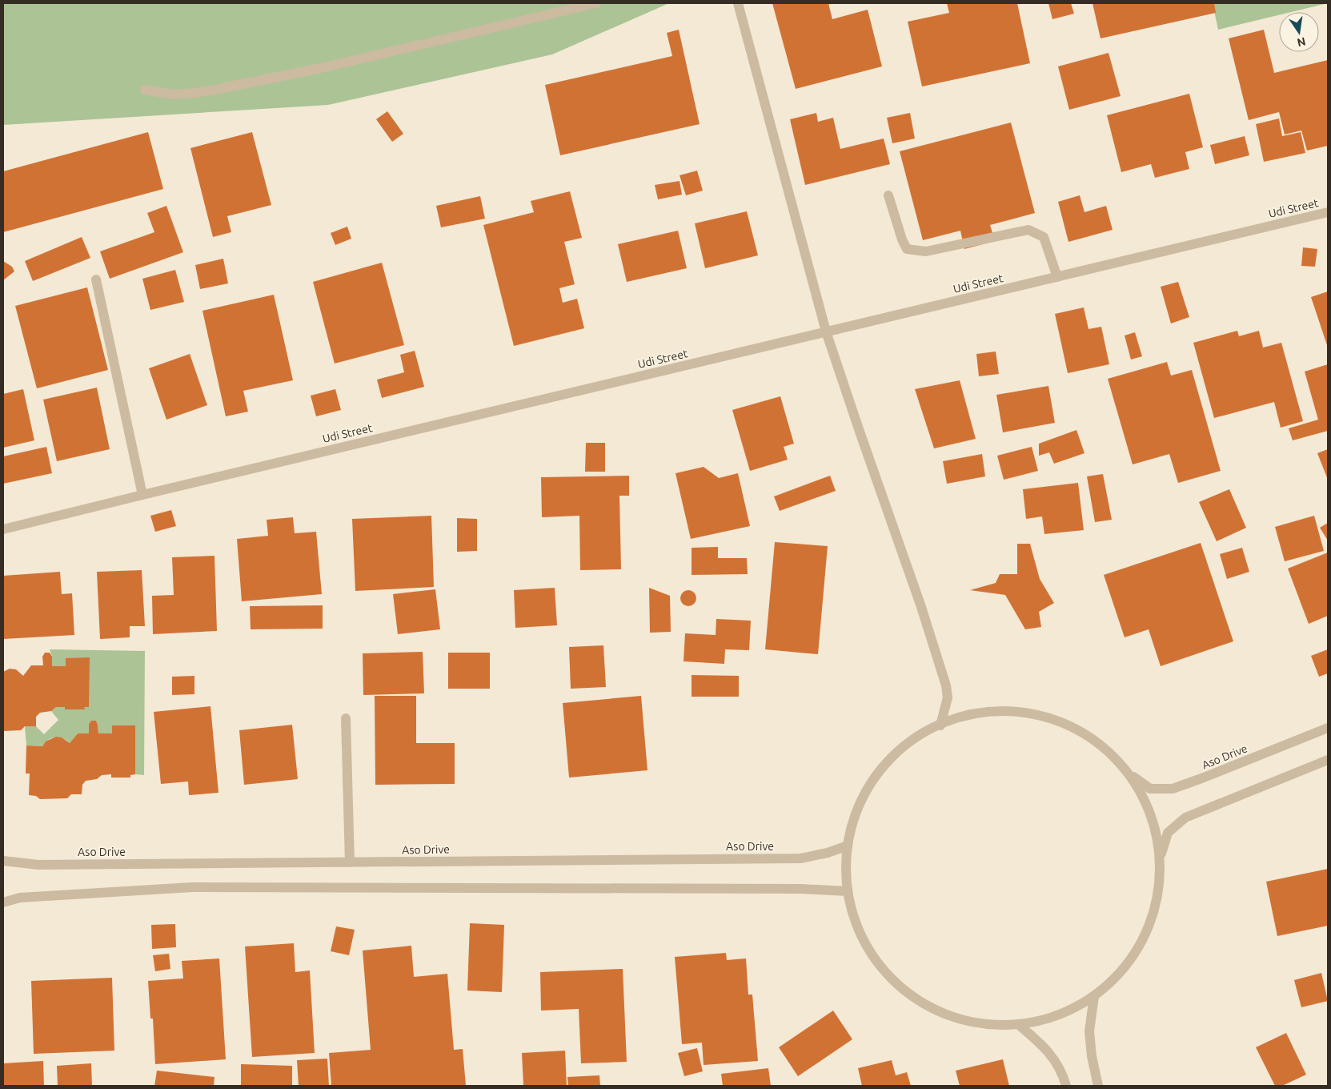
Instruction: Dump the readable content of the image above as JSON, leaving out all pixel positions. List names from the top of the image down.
{
  "streets": {
    "street": ["Udi Street", "Aso Drive"]
  },
  "north": "bottom"
}
